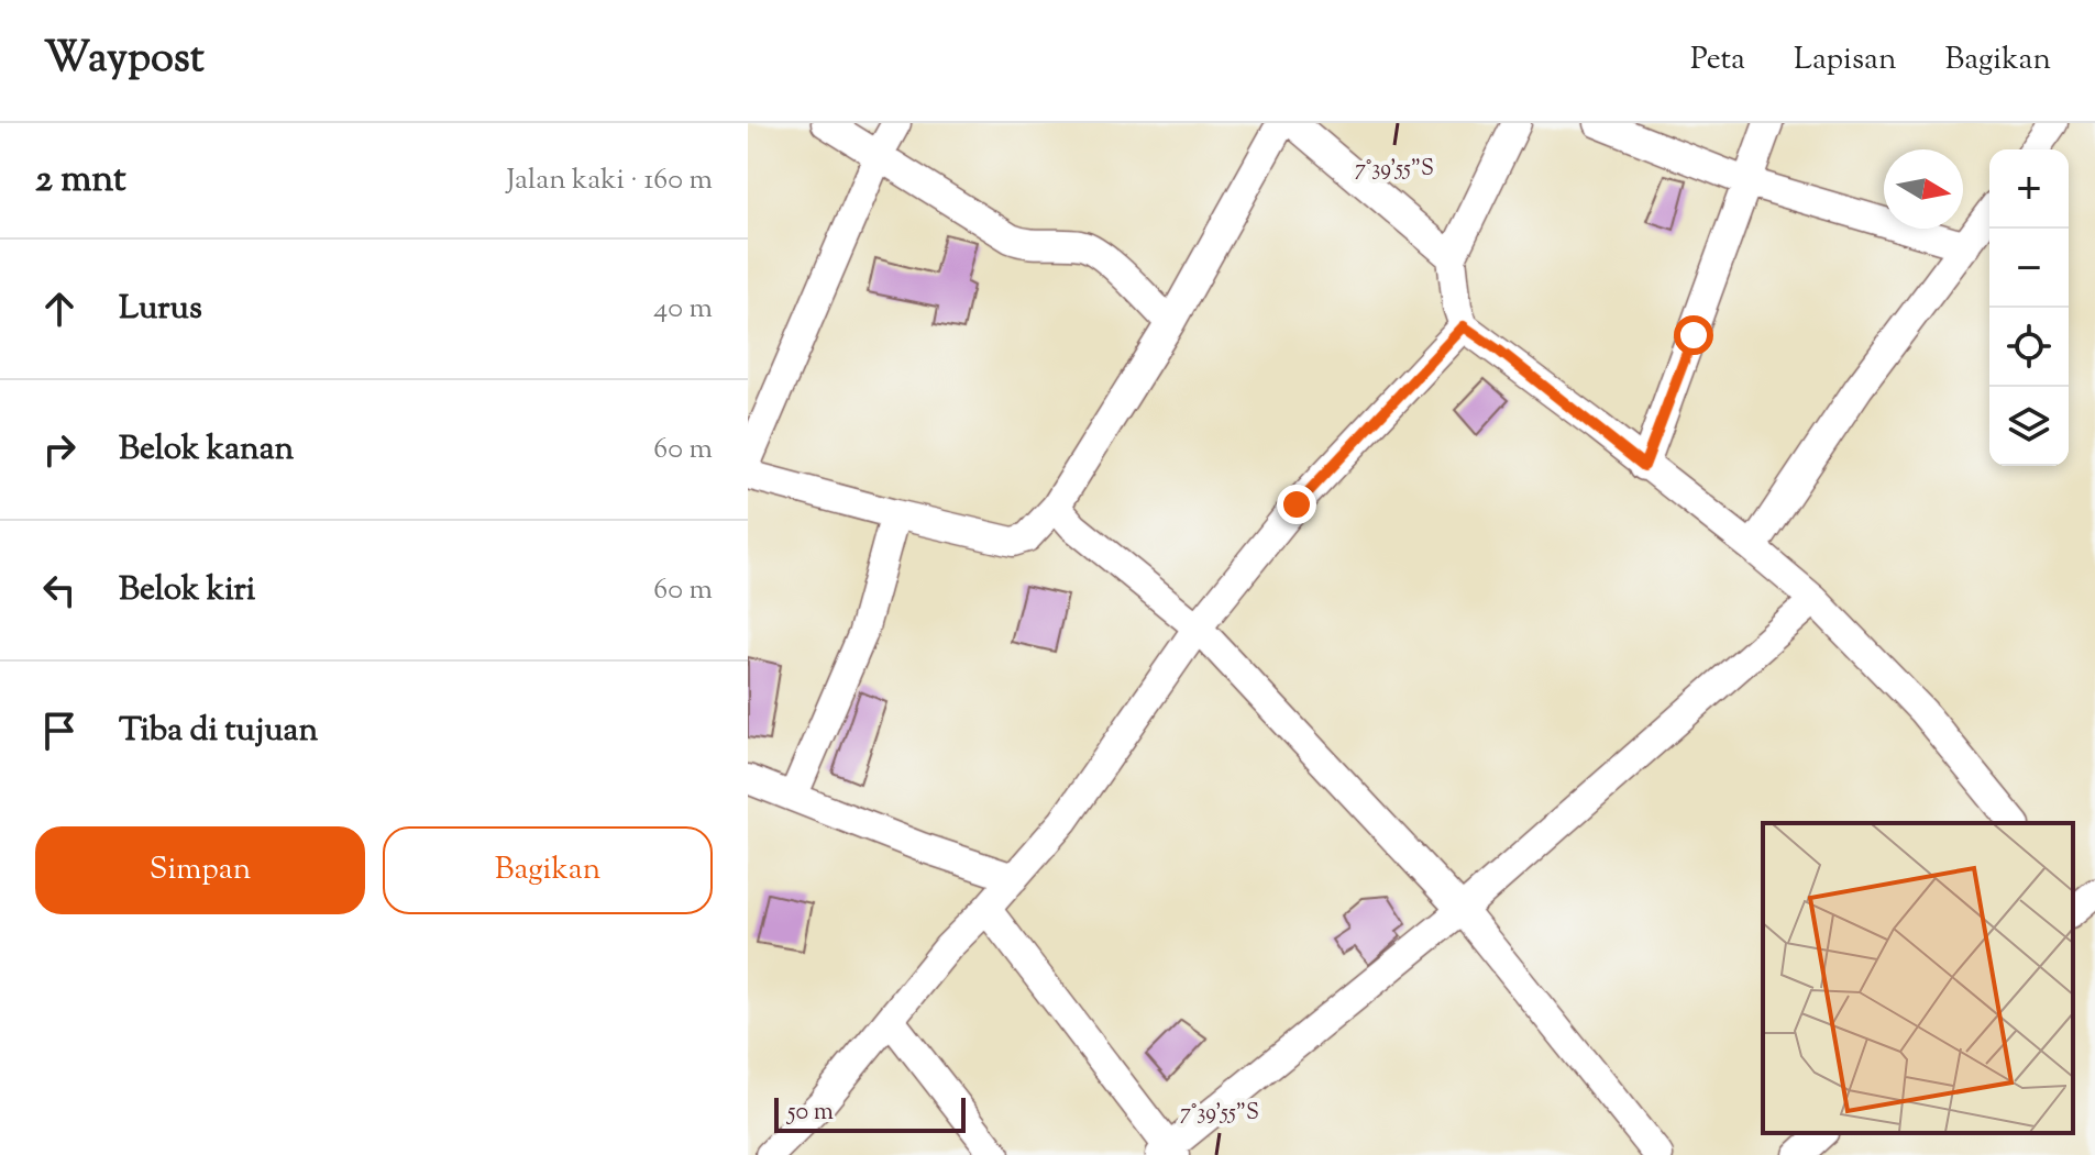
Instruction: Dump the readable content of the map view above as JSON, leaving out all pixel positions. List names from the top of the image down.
{
  "scale_bar": "50 m",
  "north": "right",
  "page": {
    "header": "Waypost",
    "nav": ["Peta", "Lapisan", "Bagikan"],
    "heading": ["2 mnt", "Jalan kaki · 160 m"],
    "map_buttons": ["+", "−"],
    "list": [
      ["Lurus", "40 m"],
      ["Belok kanan", "60 m"],
      ["Belok kiri", "60 m"],
      "Tiba di tujuan"
    ],
    "buttons": ["Simpan", "Bagikan"],
    "scale": "50 m"
  },
  "coordinates": ["7°39'55\"S"]
}
